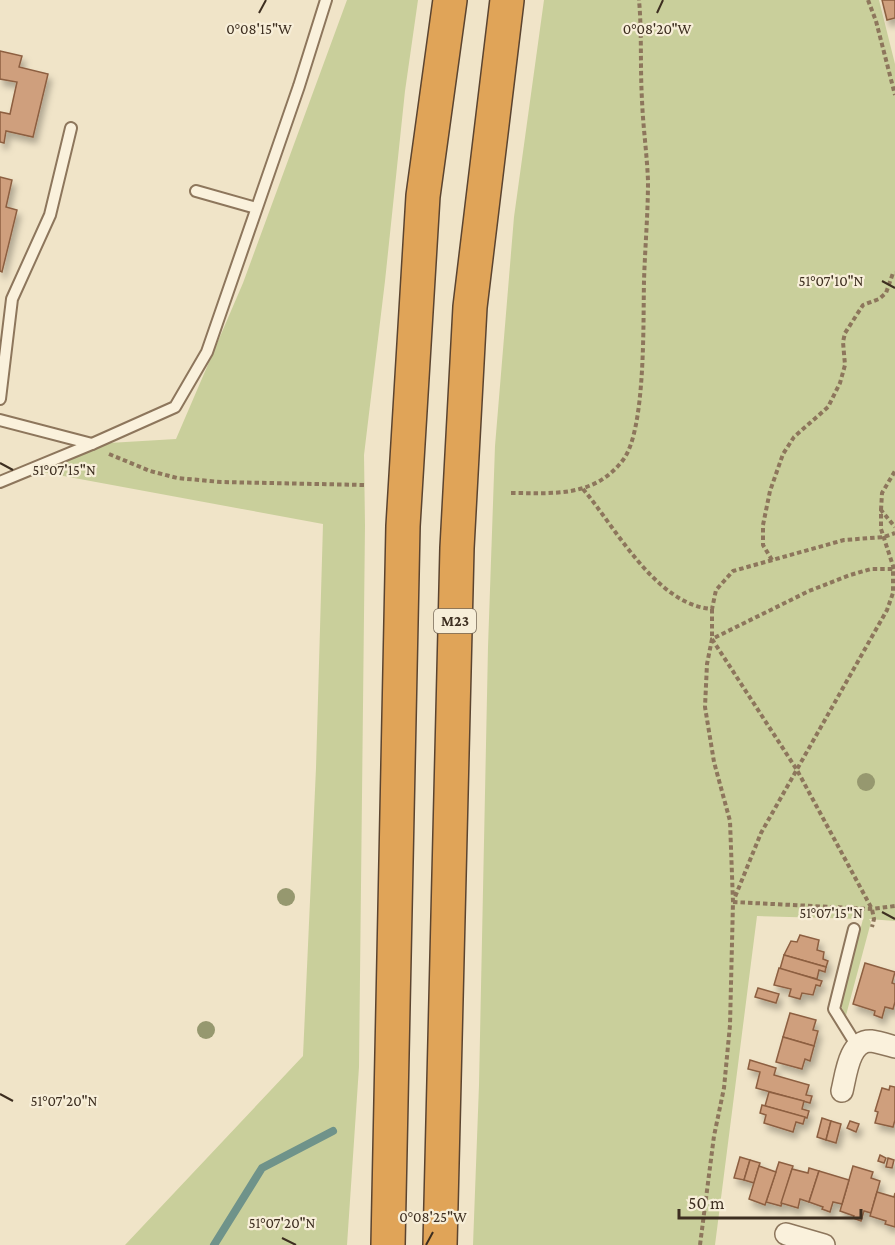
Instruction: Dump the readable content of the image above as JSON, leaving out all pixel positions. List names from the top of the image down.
{
  "streets": {
    "highway": ["M23"]
  },
  "scale_bar": "50 m",
  "coordinates": [
    "0°08'15\"W",
    "0°08'20\"W",
    "51°07'10\"N",
    "51°07'15\"N",
    "51°07'20\"N",
    "0°08'25\"W"
  ]
}
